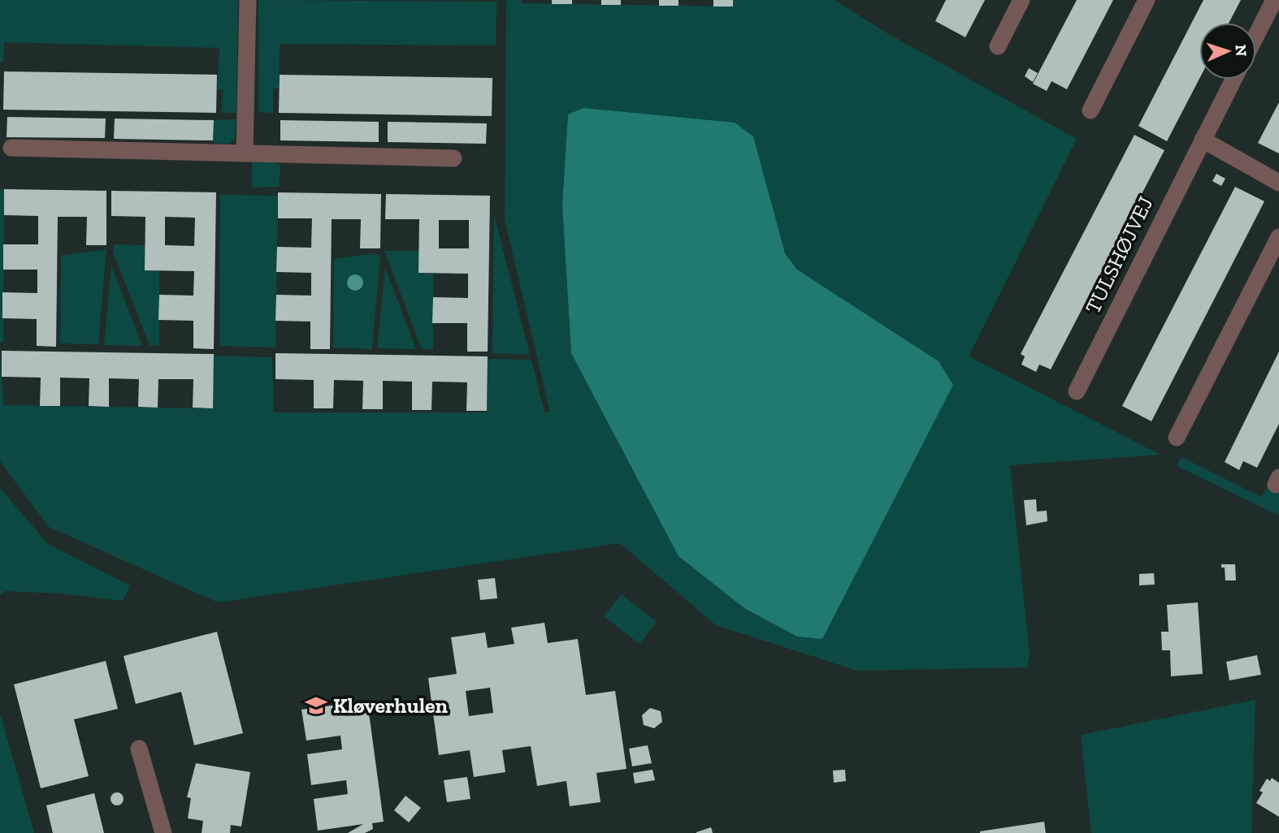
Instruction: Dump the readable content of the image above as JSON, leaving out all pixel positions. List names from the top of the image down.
{
  "streets": {
    "street": ["TULSHØJVEJ"]
  },
  "places": {
    "school or university": ["Kløverhulen"]
  },
  "north": "right"
}
